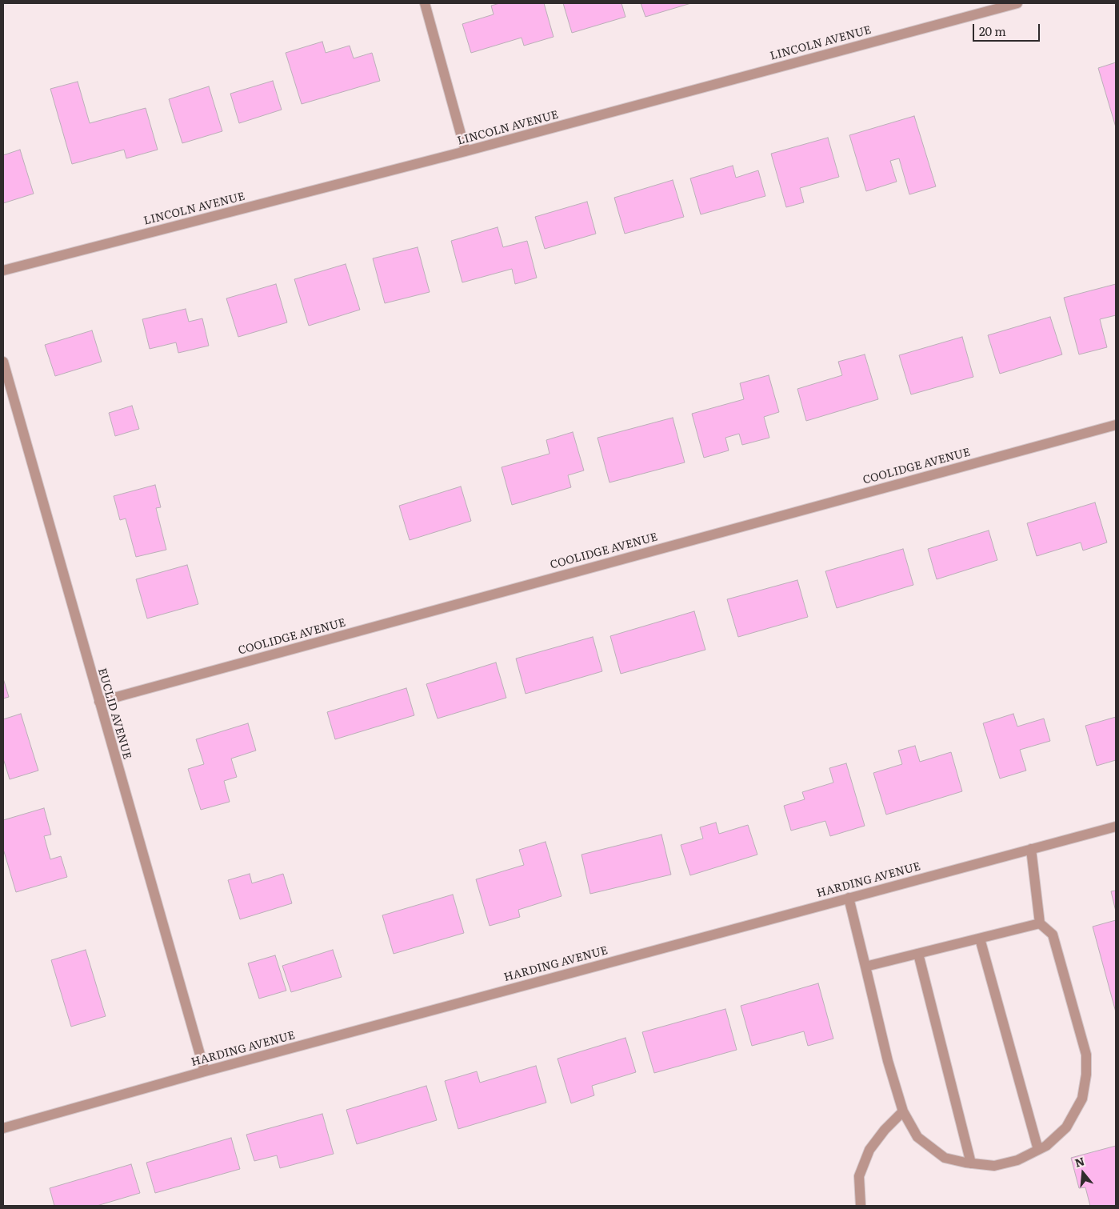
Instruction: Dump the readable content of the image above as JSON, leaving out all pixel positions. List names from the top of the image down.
{
  "streets": {
    "street": [
      "LINCOLN AVENUE",
      "COOLIDGE AVENUE",
      "EUCLID AVENUE",
      "HARDING AVENUE"
    ]
  },
  "crossings": [
    ["COOLIDGE AVENUE", "EUCLID AVENUE"],
    ["EUCLID AVENUE", "HARDING AVENUE"]
  ],
  "scale_bar": "20 m",
  "north": "top"
}
